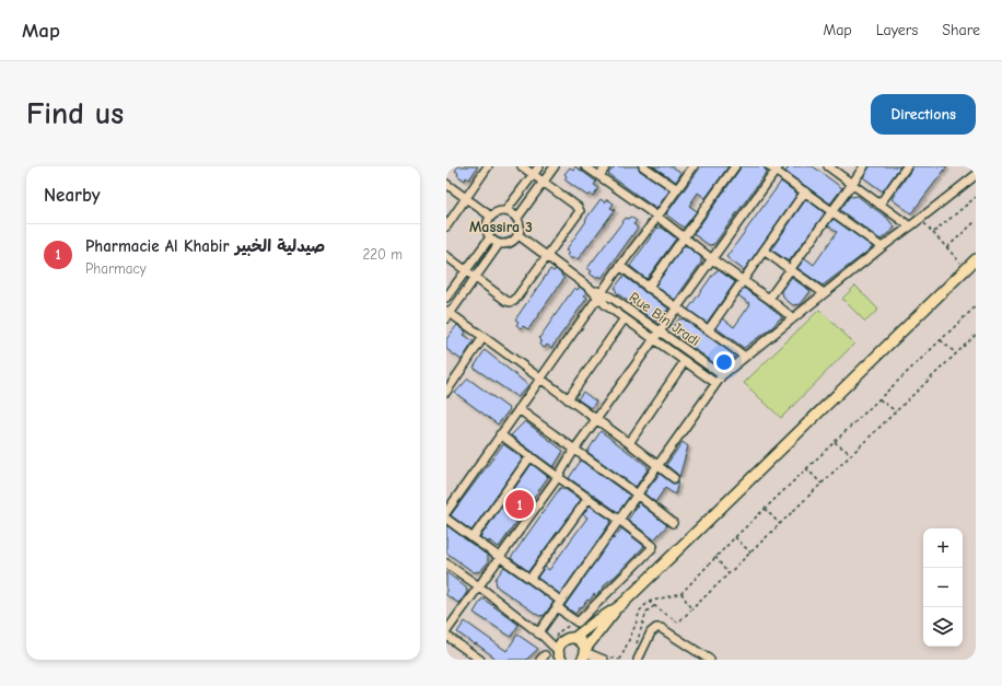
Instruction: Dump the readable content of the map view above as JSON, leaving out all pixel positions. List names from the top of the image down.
{
  "streets": {
    "street": ["Rue Bin Jradi"]
  },
  "districts": ["Massira 3"],
  "page": {
    "header": "Map",
    "nav": ["Map", "Layers", "Share"],
    "buttons": "Directions",
    "title": "Find us",
    "heading": "Nearby",
    "list": [
      {
        "mark": "1",
        "name": "Pharmacie Al Khabir صيدلية الخبير",
        "note": "Pharmacy",
        "value": "220 m"
      }
    ],
    "pins": "1",
    "map_buttons": ["+", "−"]
  }
}
